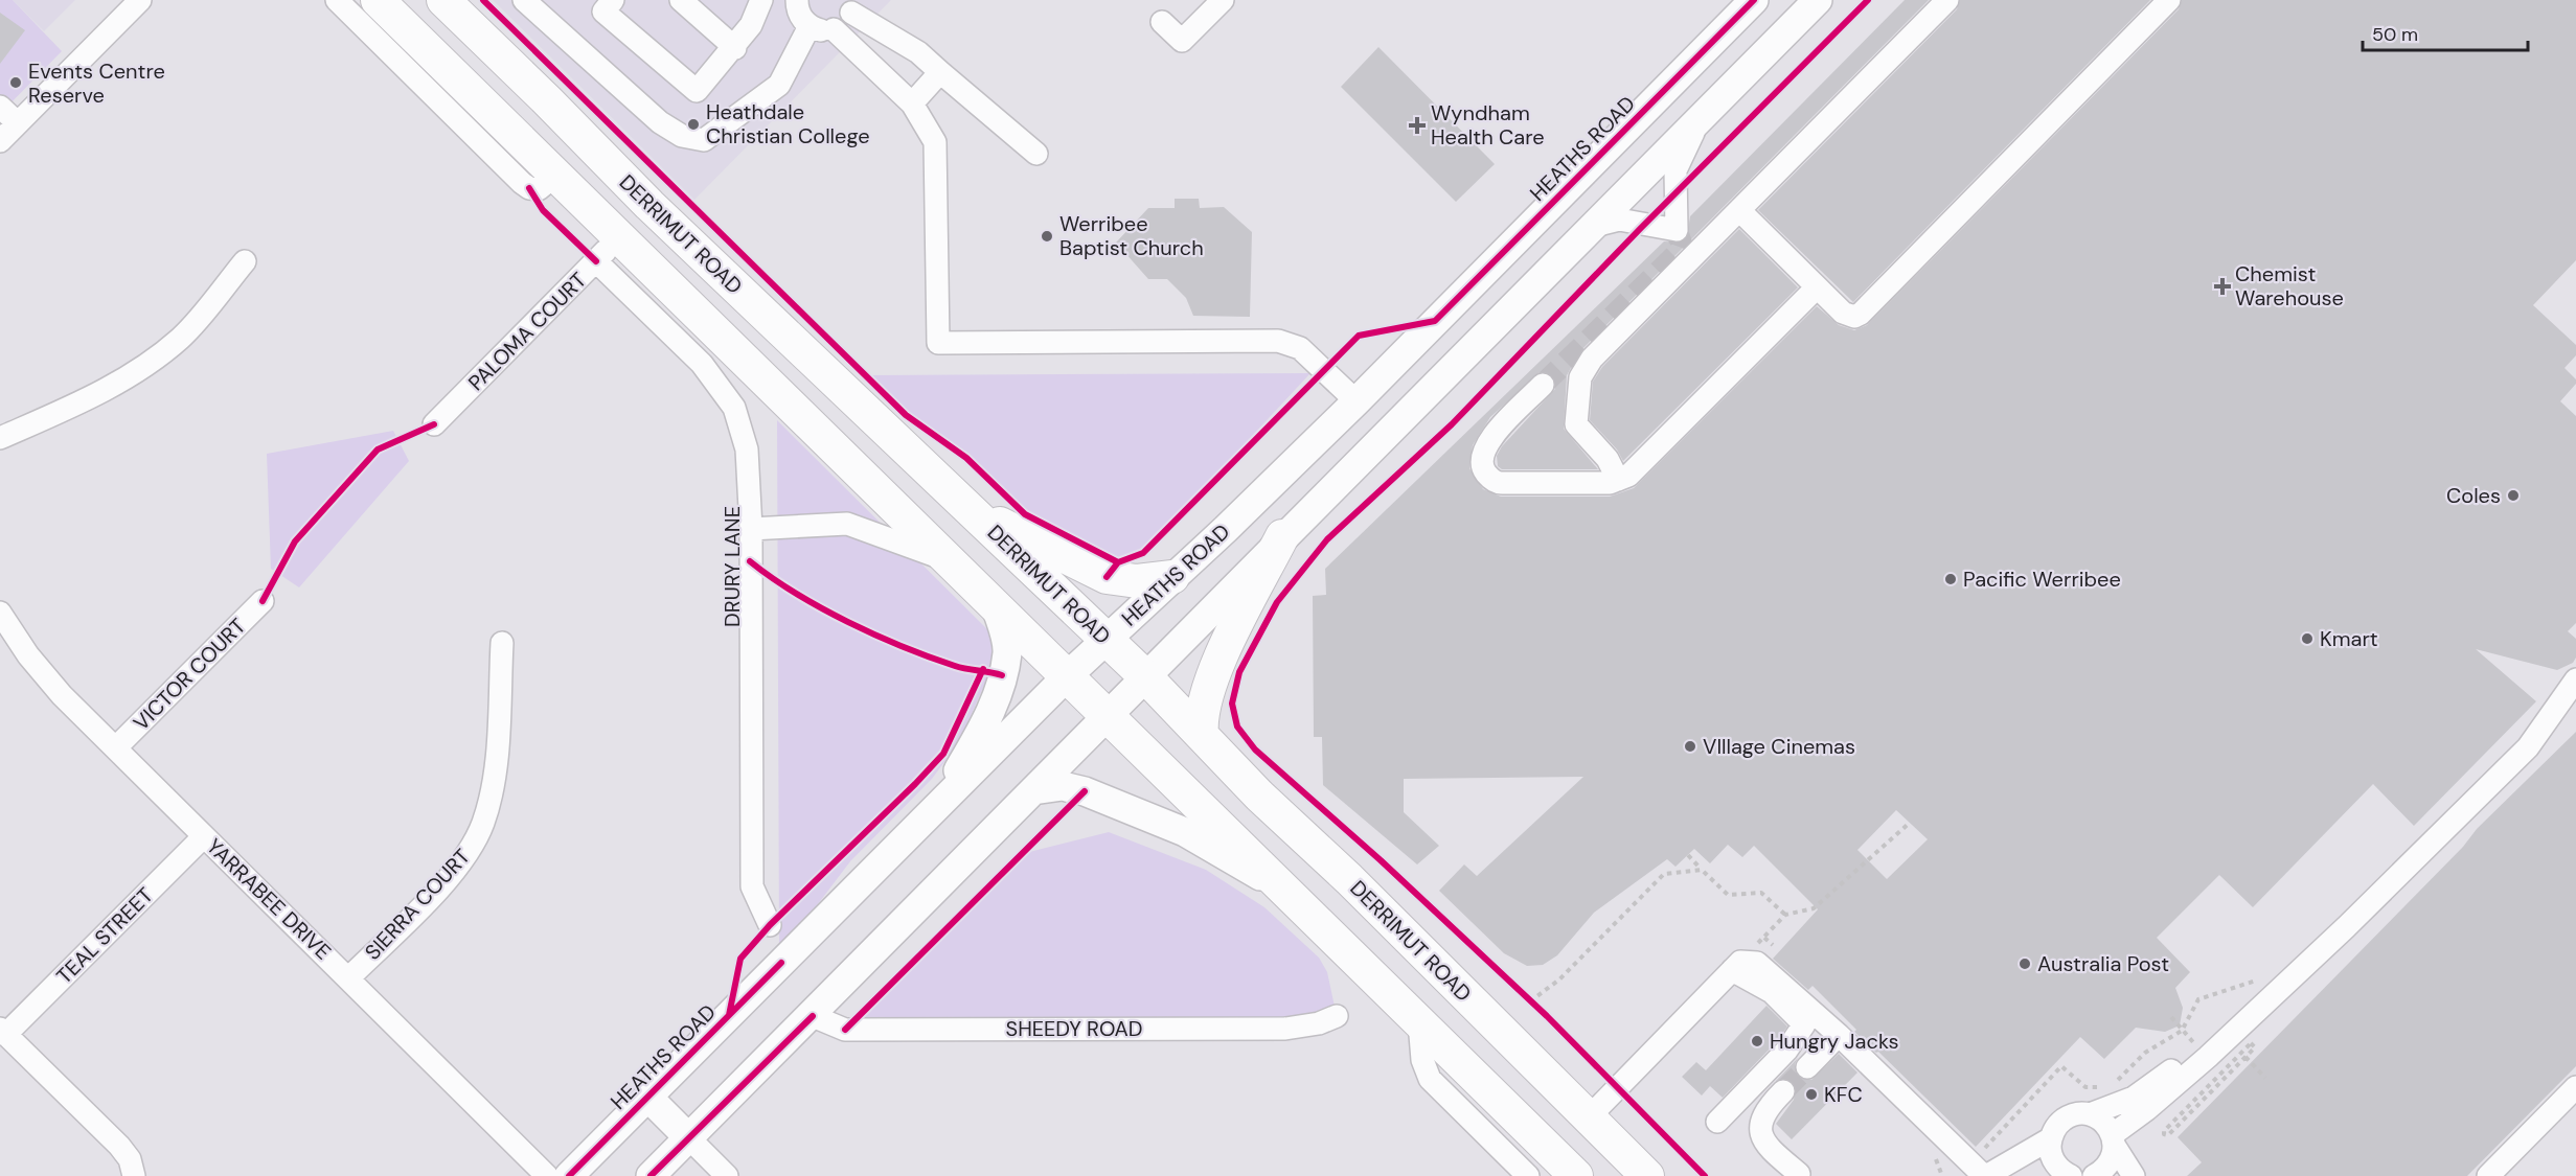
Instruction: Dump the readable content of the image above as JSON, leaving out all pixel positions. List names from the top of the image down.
{
  "streets": {
    "highway": ["DERRIMUT ROAD"],
    "main road": ["HEATHS ROAD"],
    "street": [
      "PALOMA COURT",
      "DRURY LANE",
      "VICTOR COURT",
      "YARRABEE DRIVE",
      "SIERRA COURT",
      "TEAL STREET",
      "SHEEDY ROAD"
    ]
  },
  "crossings": [
    ["HEATHS ROAD", "DERRIMUT ROAD"],
    ["PALOMA COURT", "DRURY LANE"],
    ["VICTOR COURT", "YARRABEE DRIVE"],
    ["YARRABEE DRIVE", "SIERRA COURT"],
    ["YARRABEE DRIVE", "TEAL STREET"]
  ],
  "places": {
    "other": [
      "Events Centre Reserve",
      "Heathdale Christian College",
      "Werribee Baptist Church",
      "Coles",
      "Pacific Werribee",
      "Kmart",
      "VIllage Cinemas",
      "Australia Post",
      "Hungry Jacks",
      "KFC"
    ],
    "health": ["Wyndham Health Care", "Chemist Warehouse"]
  },
  "scale_bar": "50 m"
}
